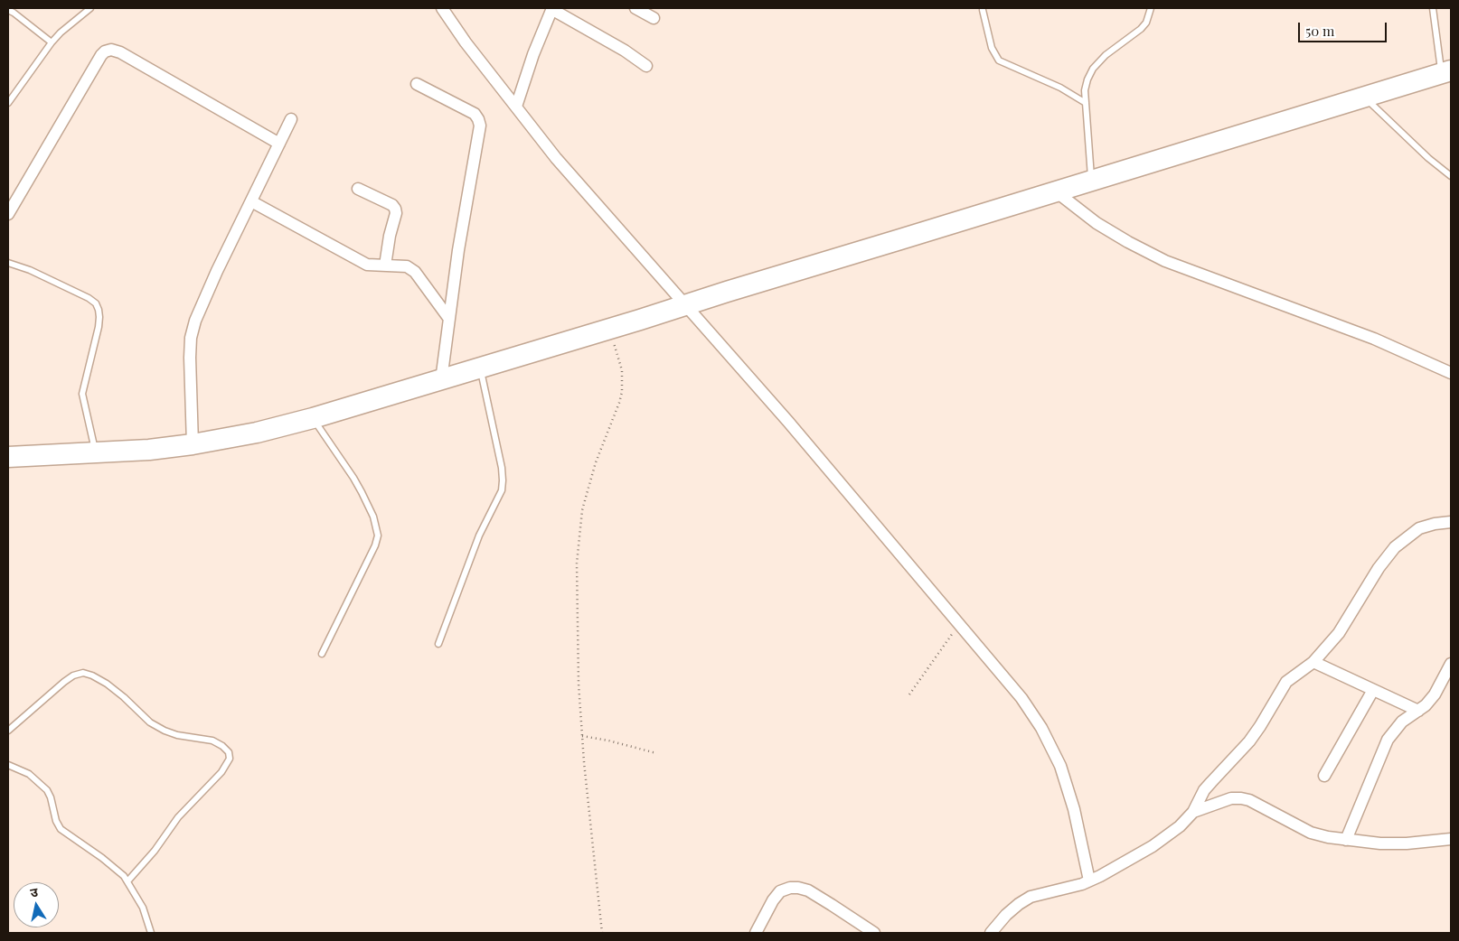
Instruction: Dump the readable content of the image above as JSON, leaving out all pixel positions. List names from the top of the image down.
{
  "scale_bar": "50 m",
  "north": "top"
}
